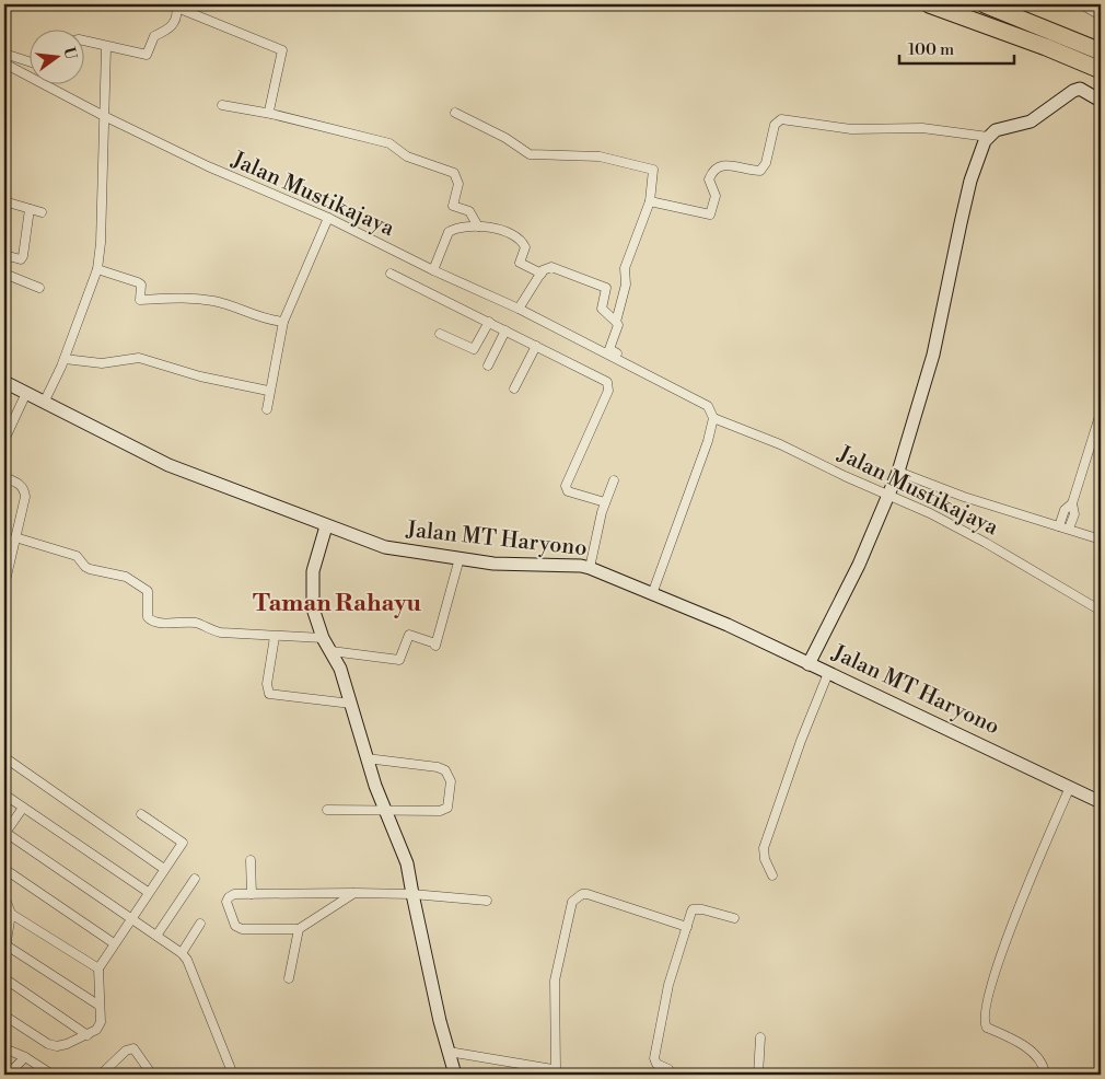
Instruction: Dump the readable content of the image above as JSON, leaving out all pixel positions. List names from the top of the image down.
{
  "streets": {
    "street": ["Jalan Mustikajaya", "Jalan MT Haryono"]
  },
  "districts": ["Taman Rahayu"],
  "scale_bar": "100 m",
  "north": "right"
}
